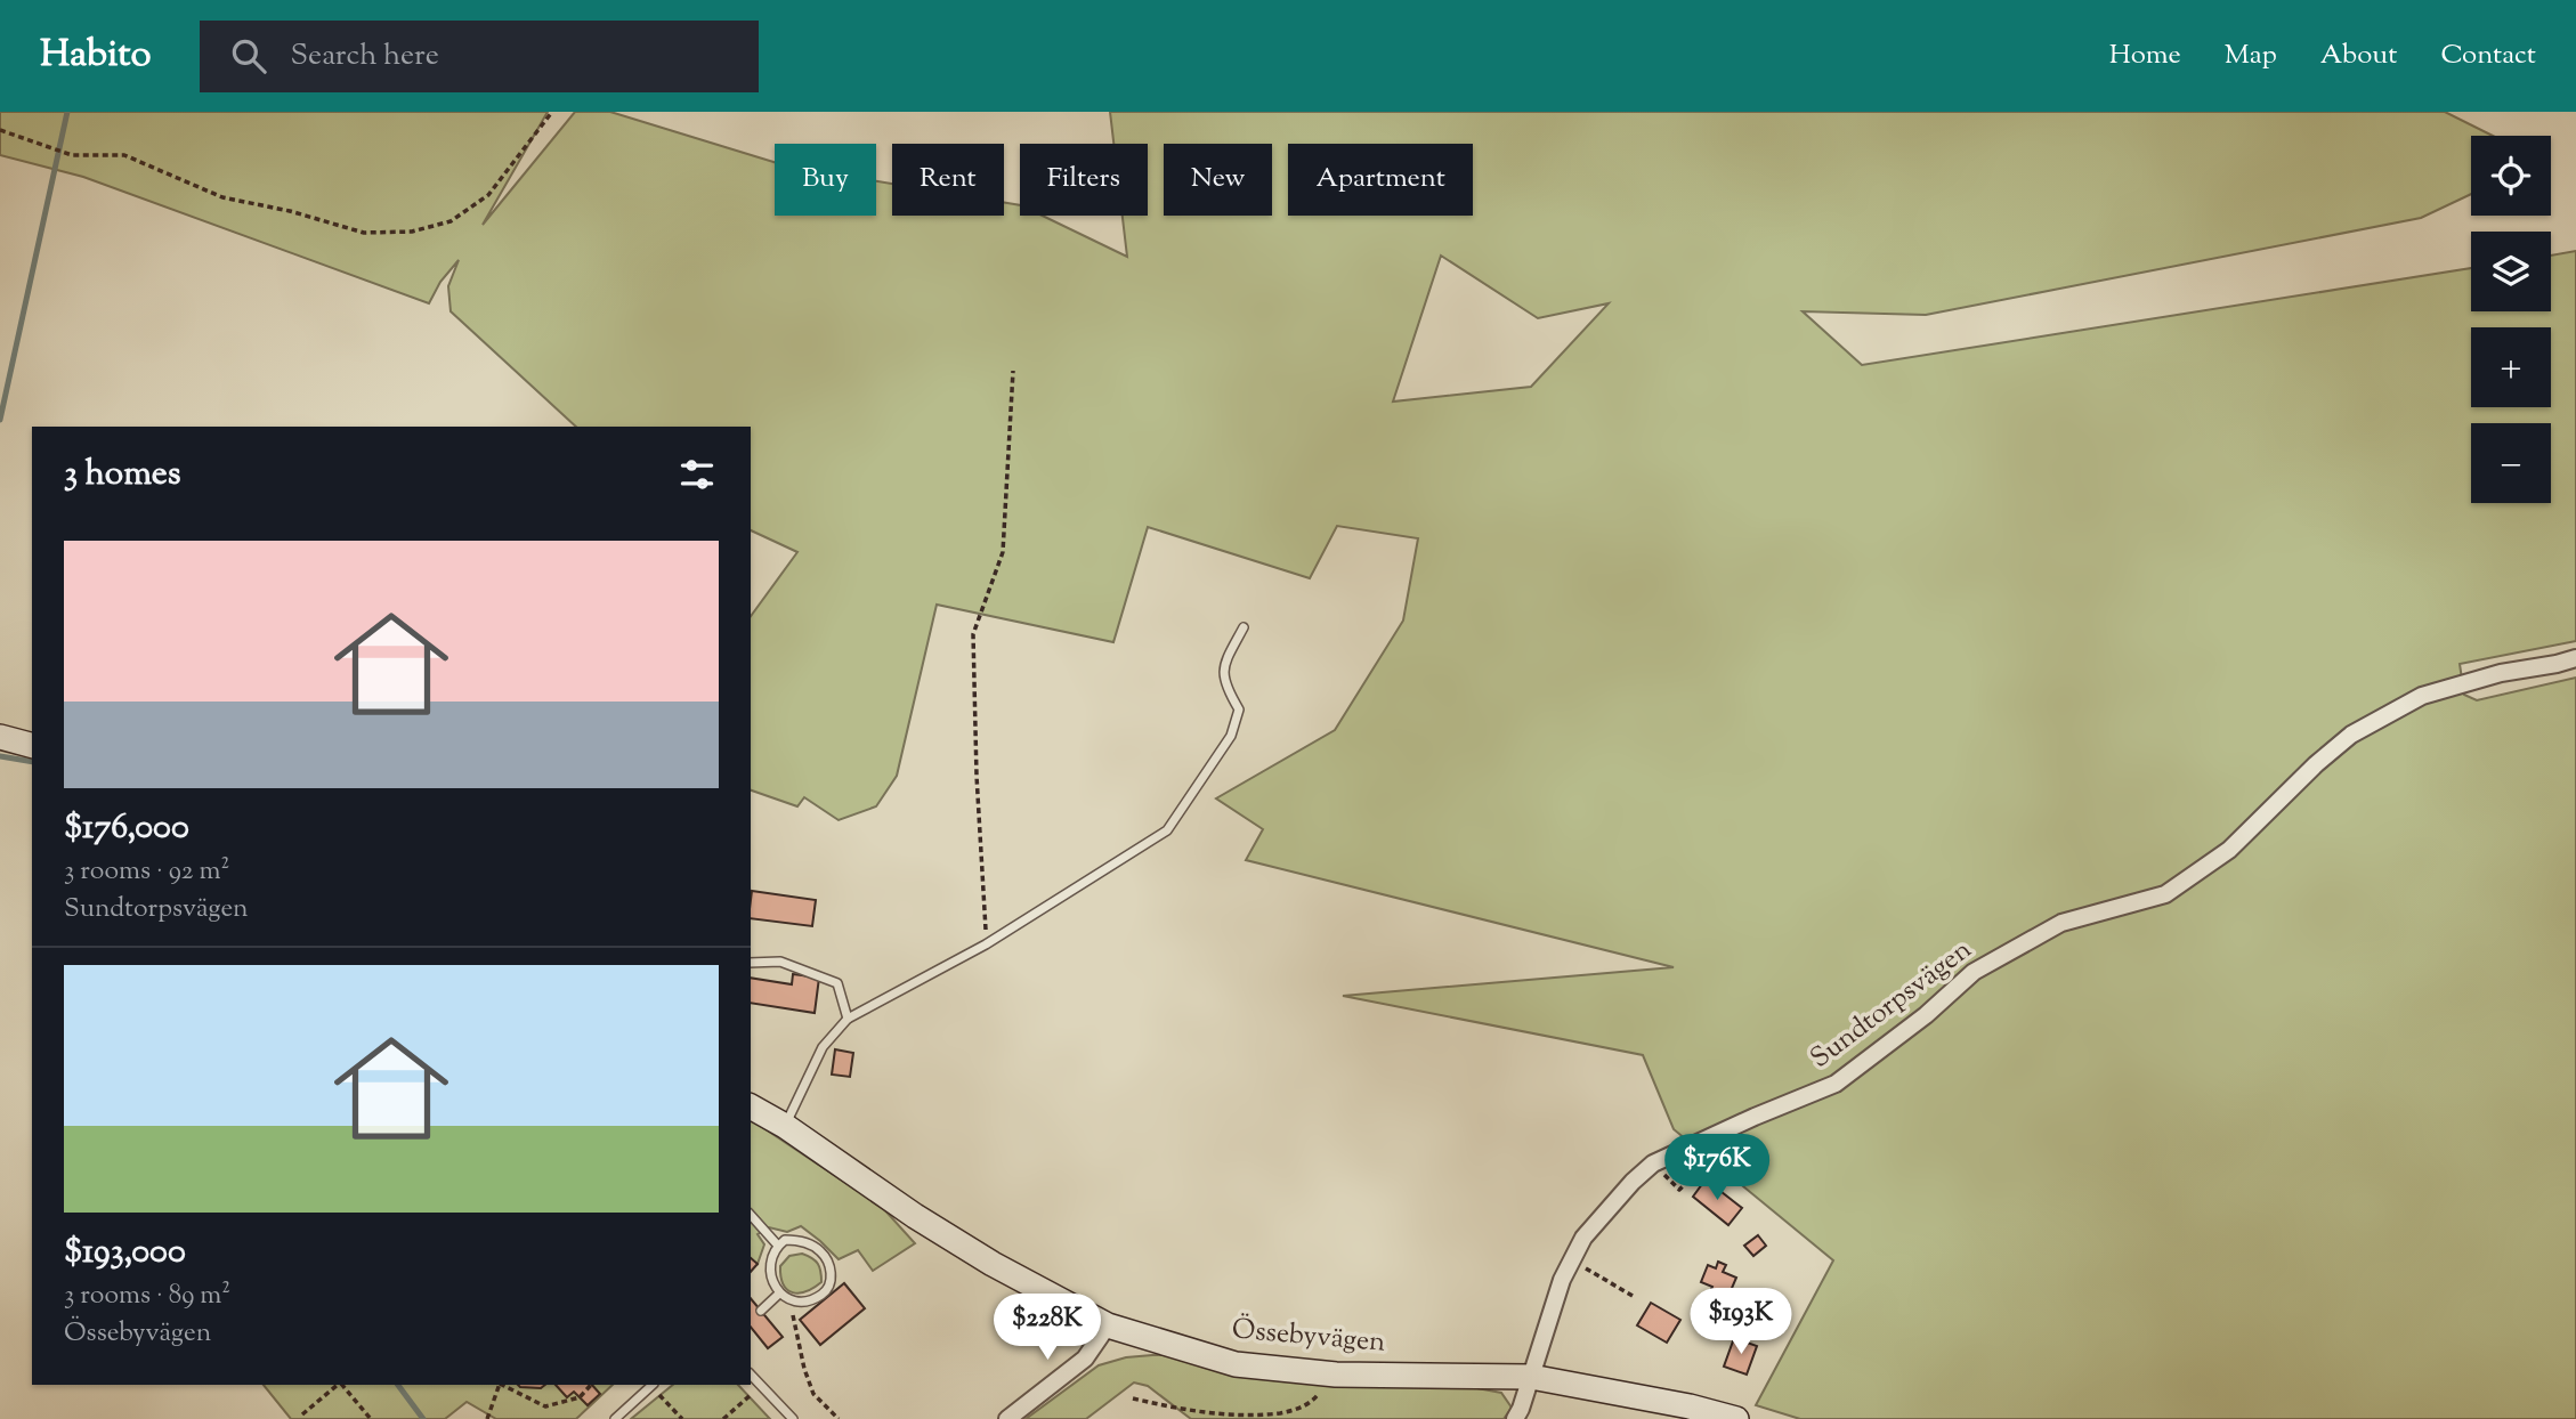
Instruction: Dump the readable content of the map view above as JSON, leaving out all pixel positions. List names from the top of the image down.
{
  "streets": {
    "street": ["Sundtorpsvägen", "Össebyvägen"]
  },
  "crossings": [
    ["Sundtorpsvägen", "Össebyvägen"]
  ],
  "page": {
    "header": "Habito",
    "search": "Search here",
    "nav": [
      "Home",
      "Map",
      "About",
      "Contact"
    ],
    "map_buttons": ["+", "−"],
    "chip": [
      "Buy",
      "Rent",
      "Filters",
      "New",
      "Apartment"
    ],
    "heading": "3 homes",
    "list": [
      {
        "name": "$176,000",
        "note": "3 rooms · 92 m² · Sundtorpsvägen"
      },
      {
        "name": "$193,000",
        "note": "3 rooms · 89 m² · Össebyvägen"
      }
    ],
    "price": ["$176K", "$193K", "$228K"]
  }
}
